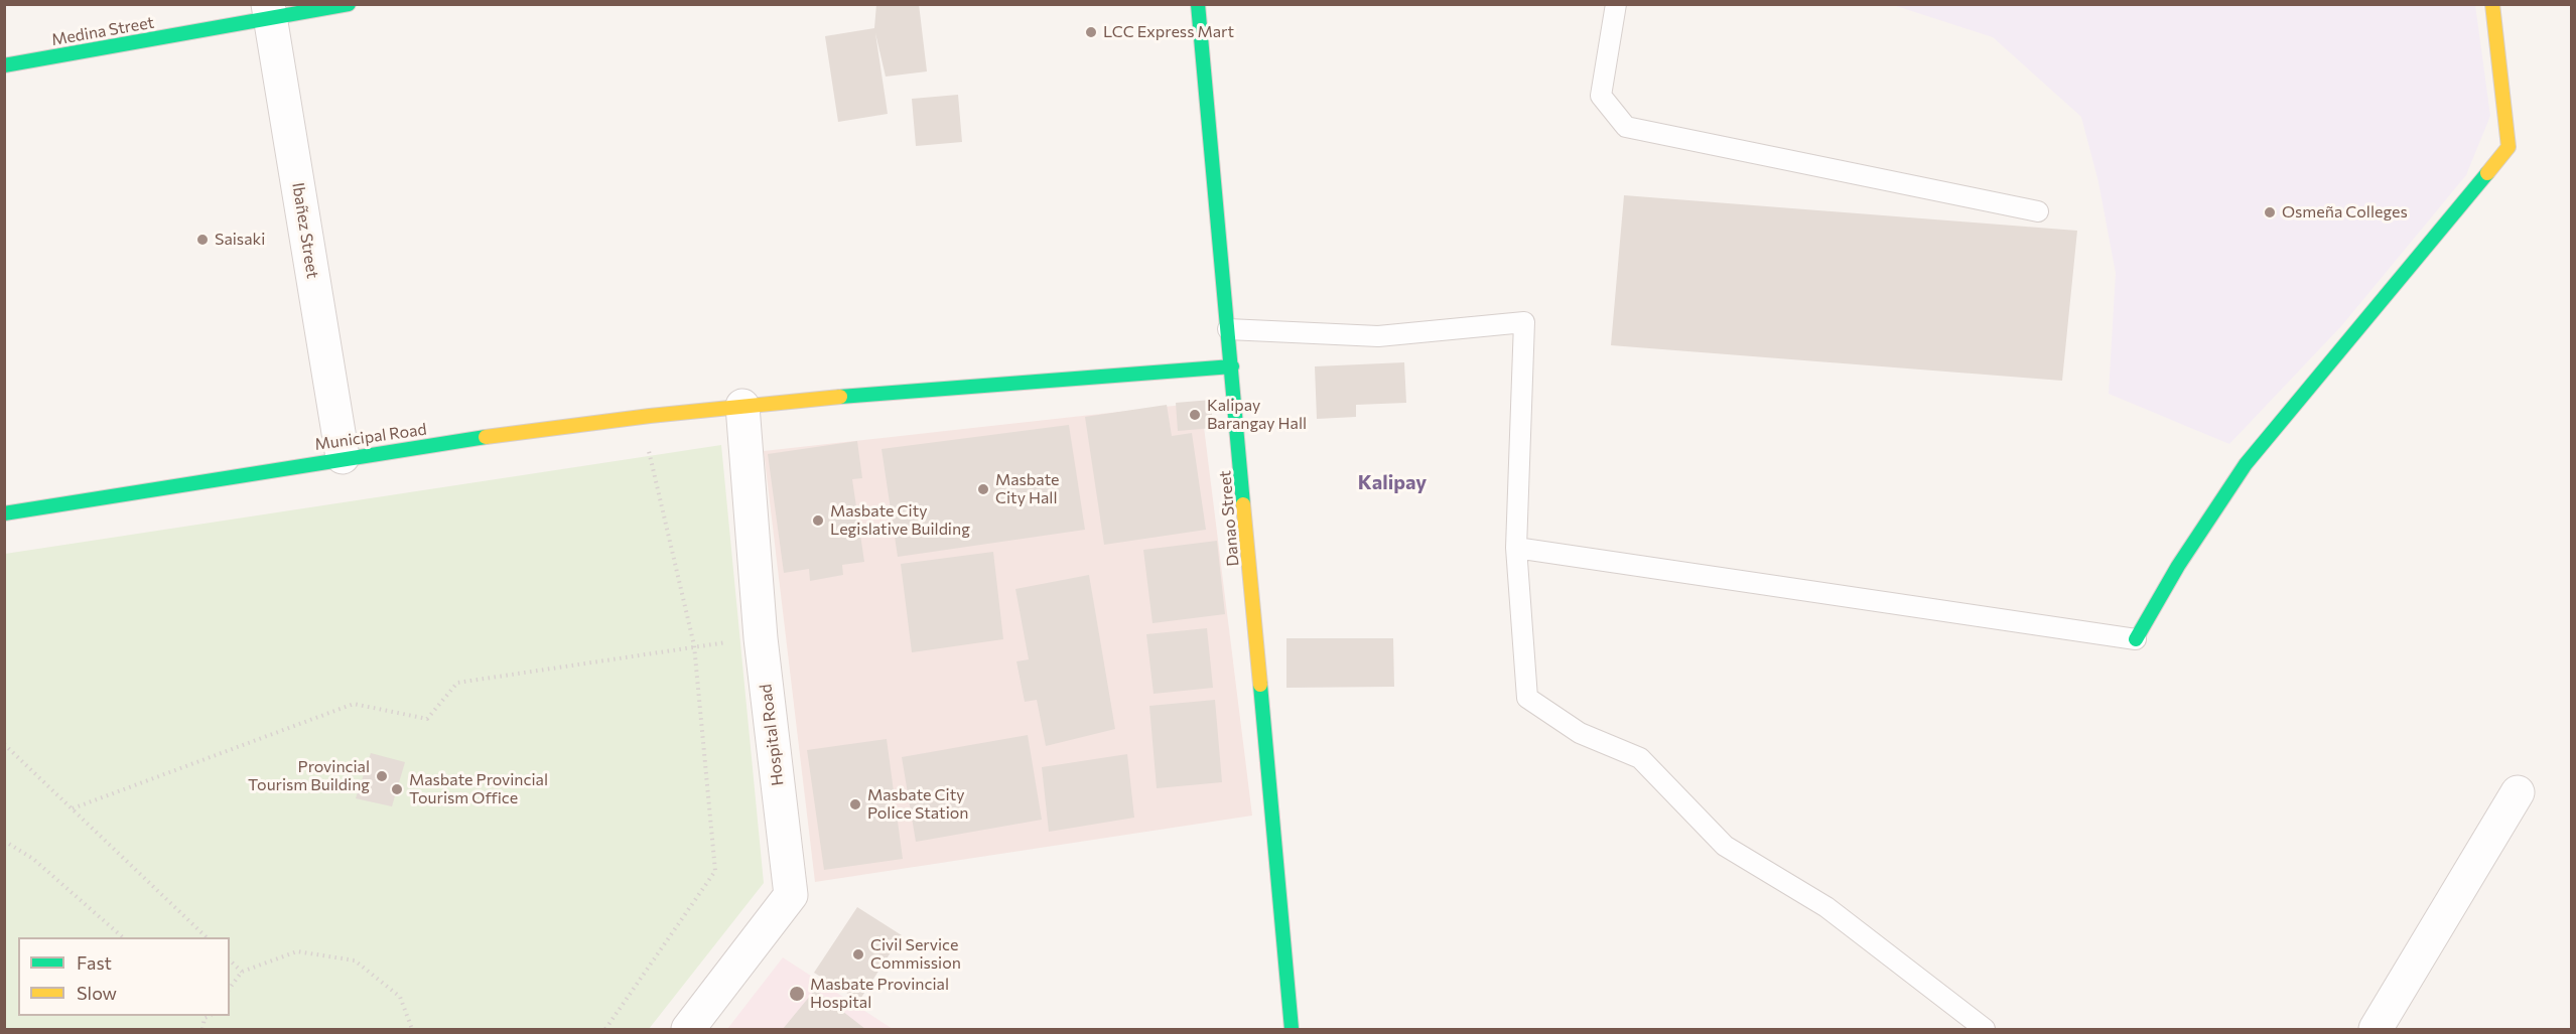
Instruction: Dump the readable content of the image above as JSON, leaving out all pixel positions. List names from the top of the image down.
{
  "streets": {
    "street": [
      "Medina Street",
      "Ibañez Street",
      "Municipal Road",
      "Danao Street",
      "Hospital Road"
    ]
  },
  "crossings": [
    ["Medina Street", "Ibañez Street"],
    ["Ibañez Street", "Municipal Road"],
    ["Municipal Road", "Danao Street"],
    ["Municipal Road", "Hospital Road"]
  ],
  "districts": ["Kalipay"],
  "places": [
    "LCC Express Mart",
    "Osmeña Colleges",
    "Saisaki",
    "Kalipay Barangay Hall",
    "Masbate City Hall",
    "Masbate City Legislative Building",
    "Provincial Tourism Building",
    "Masbate Provincial Tourism Office",
    "Masbate City Police Station",
    "Civil Service Commission",
    "Masbate Provincial Hospital"
  ],
  "legend": ["Fast", "Slow"]
}
